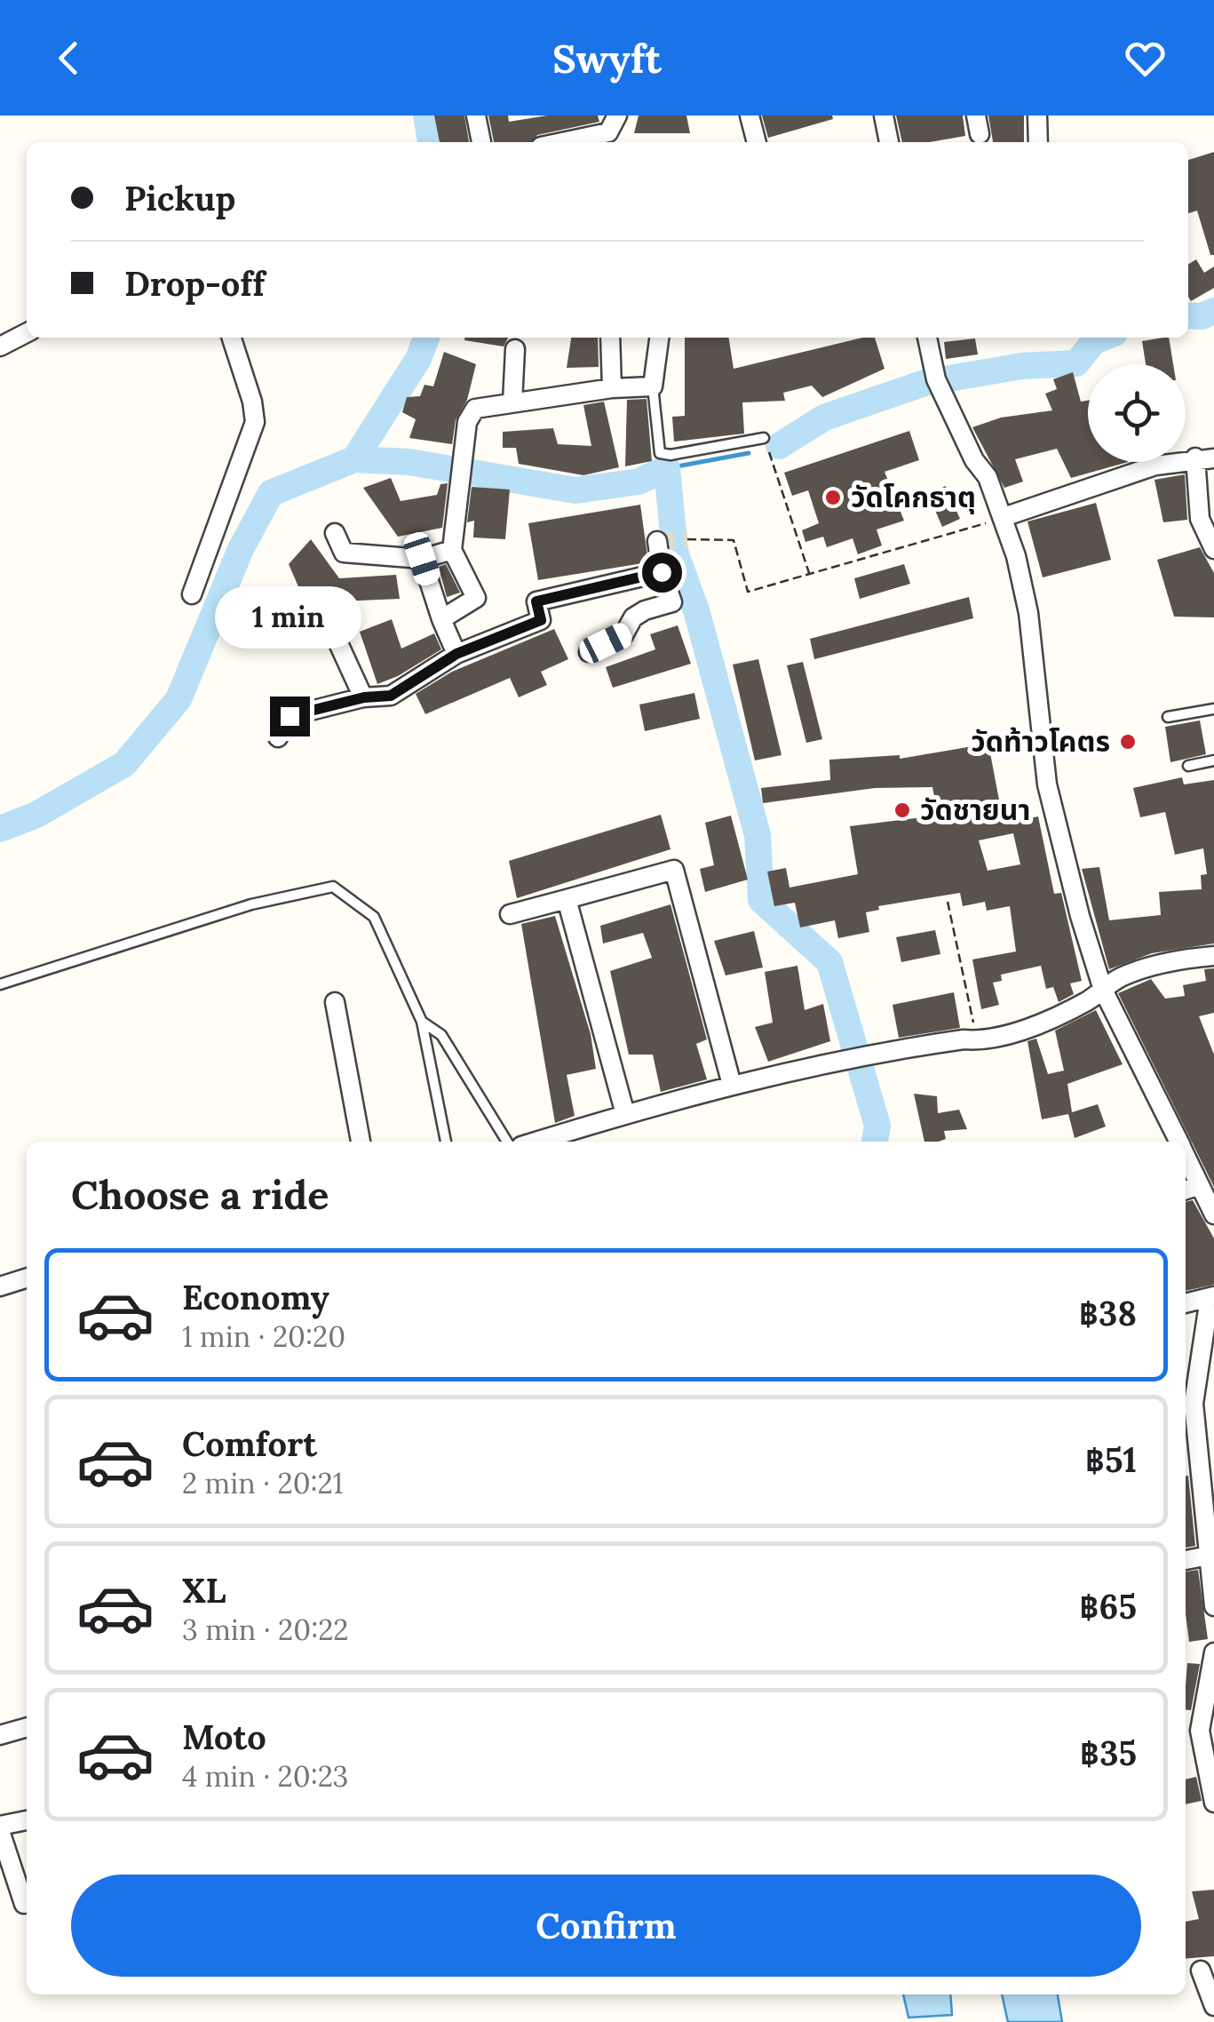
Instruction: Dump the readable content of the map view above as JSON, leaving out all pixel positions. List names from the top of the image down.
{
  "places": ["วัดโคกธาตุ", "วัดท้าวโคตร", "วัดชายนา"],
  "page": {
    "header": "Swyft",
    "banner": ["Pickup", "Drop-off"],
    "bubble": "1 min",
    "heading": "Choose a ride",
    "list": [
      {
        "name": "Economy",
        "note": "1 min · 20:20",
        "value": "฿38"
      },
      {
        "name": "Comfort",
        "note": "2 min · 20:21",
        "value": "฿51"
      },
      {
        "name": "XL",
        "note": "3 min · 20:22",
        "value": "฿65"
      },
      {
        "name": "Moto",
        "note": "4 min · 20:23",
        "value": "฿35"
      }
    ],
    "buttons": "Confirm"
  }
}
